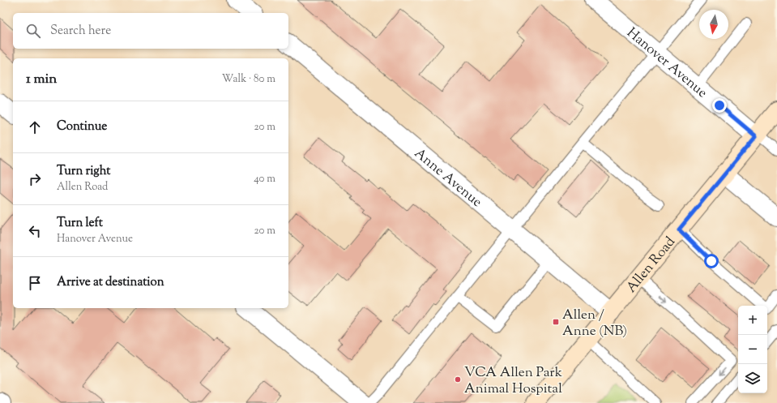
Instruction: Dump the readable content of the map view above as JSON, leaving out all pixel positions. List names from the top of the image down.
{
  "streets": {
    "main road": ["Allen Road"],
    "street": ["Hanover Avenue", "Anne Avenue"]
  },
  "crossings": [
    ["Hanover Avenue", "Allen Road"],
    ["Anne Avenue", "Allen Road"]
  ],
  "places": {
    "transit": ["Allen / Anne (NB)"],
    "other": ["VCA Allen Park Animal Hospital"]
  },
  "north": "bottom",
  "page": {
    "search": "Search here",
    "heading": ["1 min", "Walk · 80 m"],
    "list": [
      ["Continue", "20 m"],
      ["Turn right", "Allen Road", "40 m"],
      ["Turn left", "Hanover Avenue", "20 m"],
      "Arrive at destination"
    ],
    "map_buttons": ["+", "−"]
  }
}
